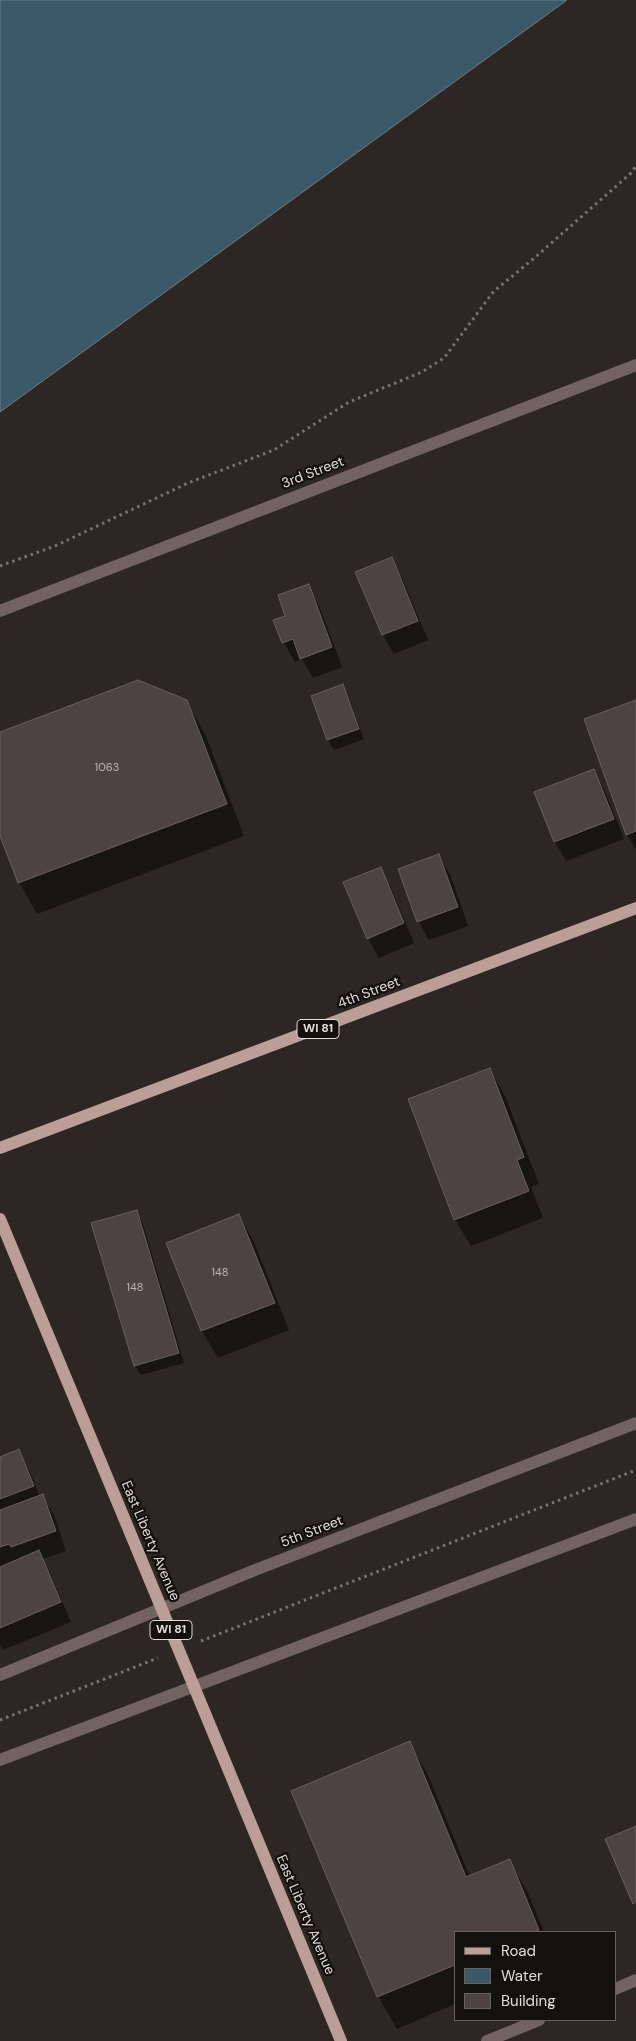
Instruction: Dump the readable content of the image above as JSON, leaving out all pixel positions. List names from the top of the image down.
{
  "streets": {
    "main road": ["4th Street", "WI 81", "East Liberty Avenue"],
    "street": ["3rd Street", "5th Street"]
  },
  "crossings": [
    ["5th Street", "East Liberty Avenue"]
  ],
  "house_numbers": ["1063", "148", "148"],
  "legend": ["Road", "Water", "Building"]
}
